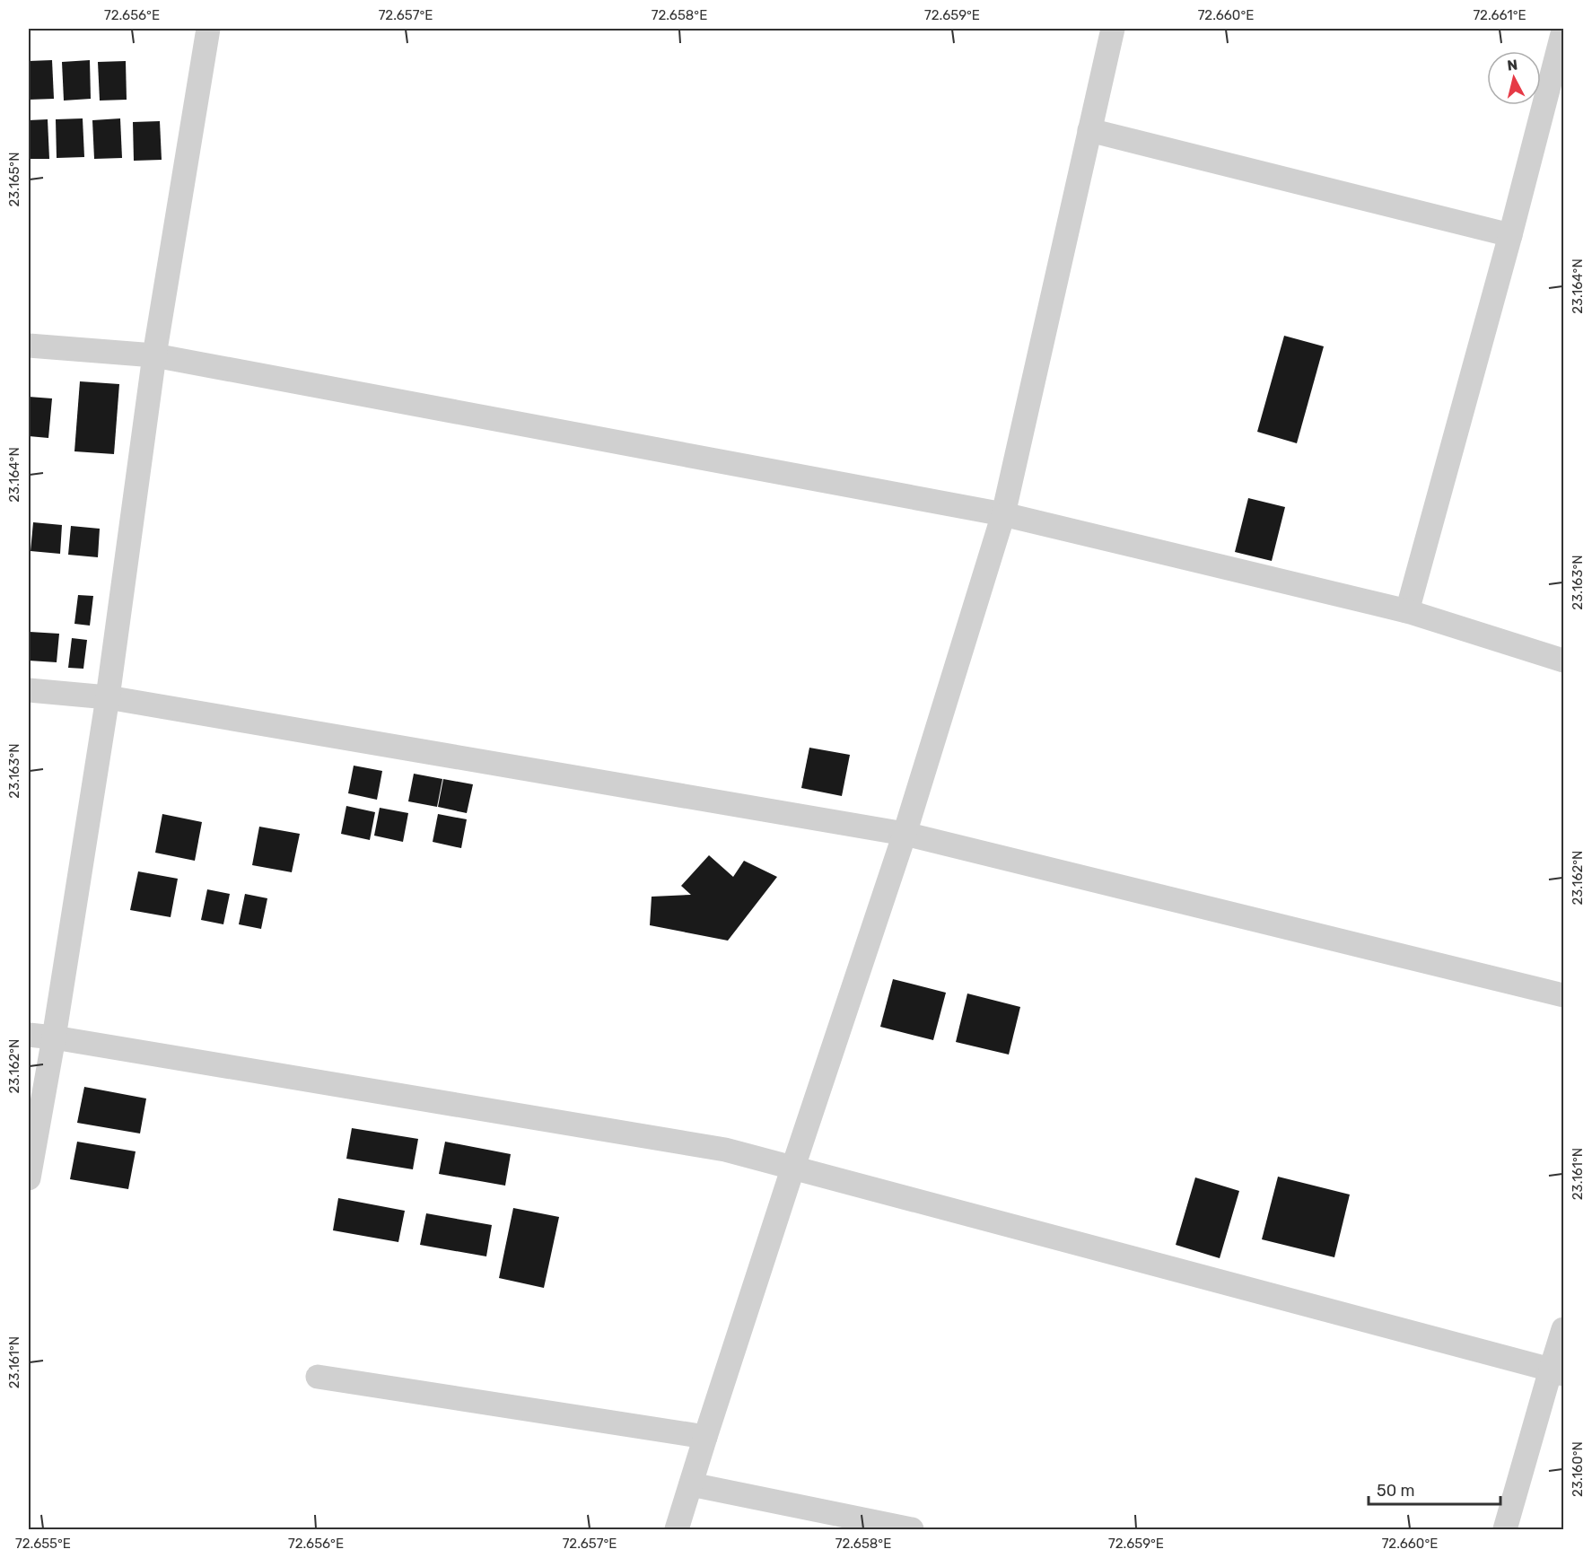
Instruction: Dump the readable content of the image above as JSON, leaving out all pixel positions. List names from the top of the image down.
{
  "scale_bar": "50 m",
  "north": "top",
  "coordinates": [
    "72.656°E",
    "72.657°E",
    "72.658°E",
    "72.659°E",
    "72.660°E",
    "72.661°E",
    "23.165°N",
    "23.164°N",
    "23.163°N",
    "23.162°N",
    "23.161°N",
    "23.160°N",
    "72.655°E"
  ]
}
